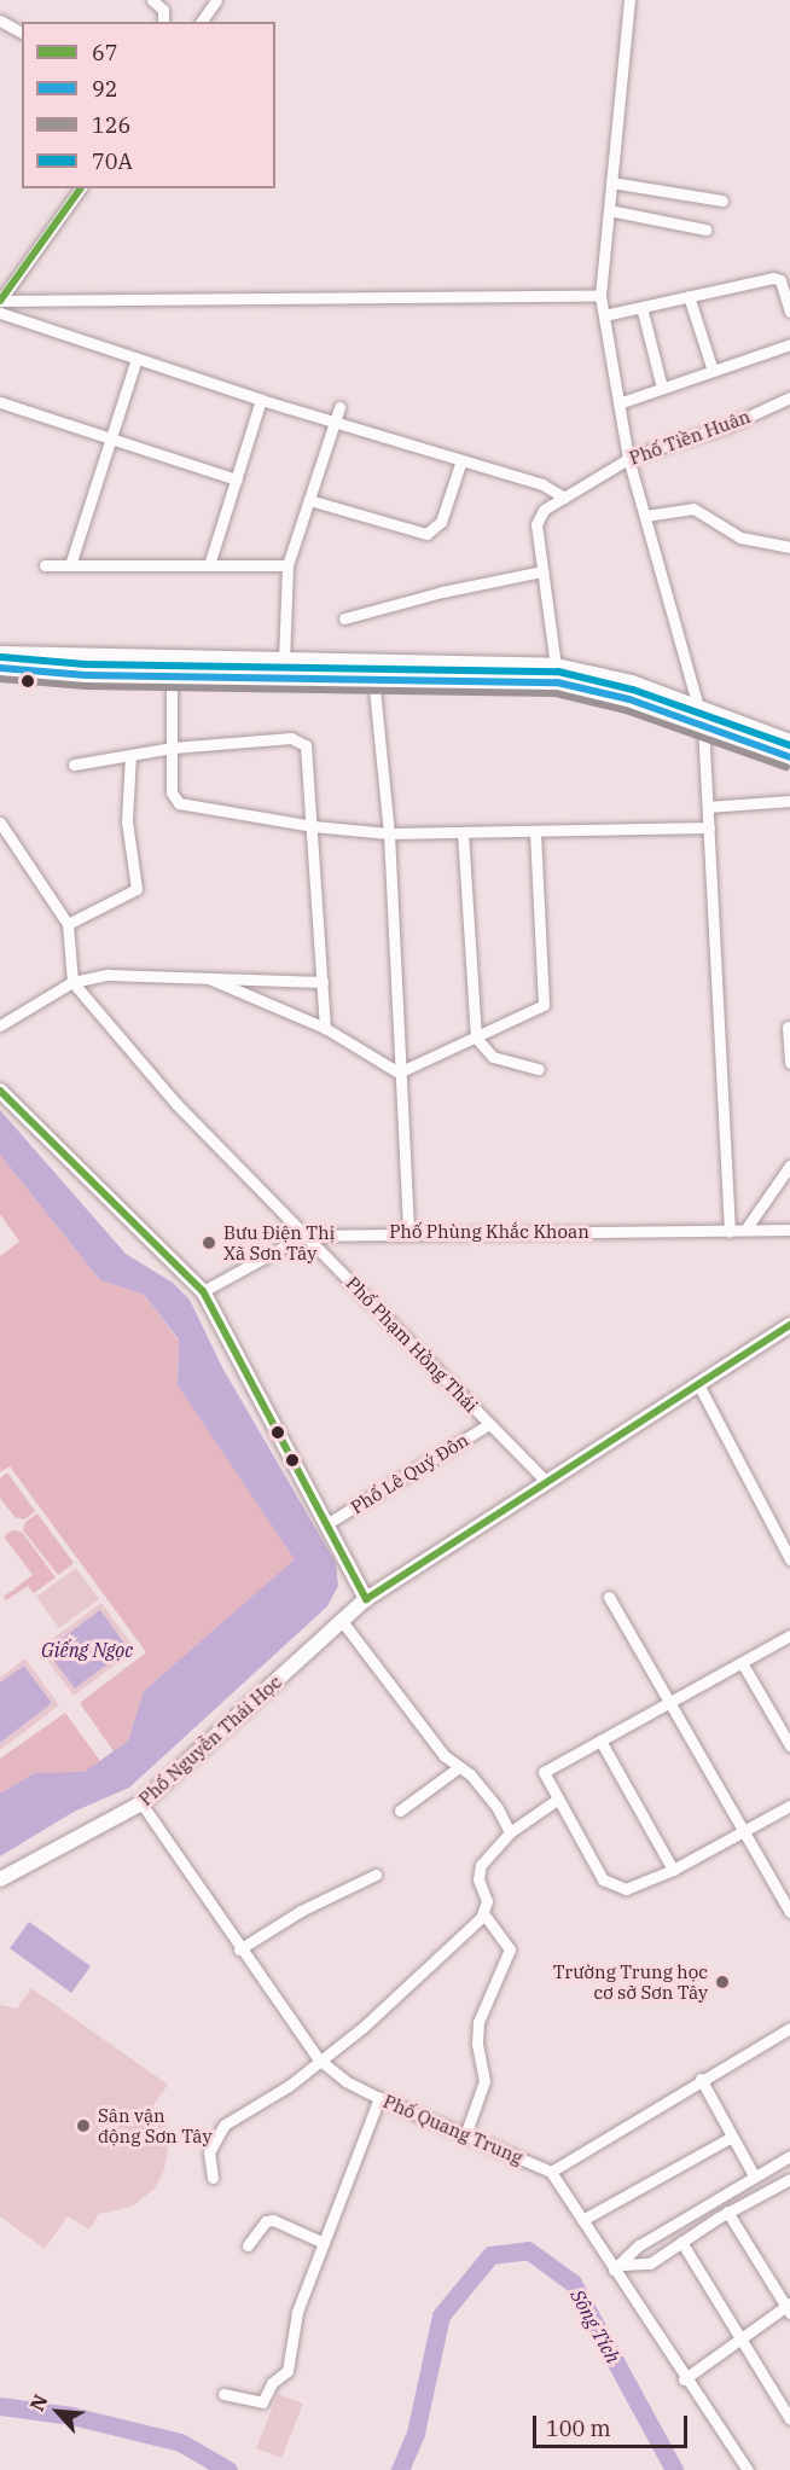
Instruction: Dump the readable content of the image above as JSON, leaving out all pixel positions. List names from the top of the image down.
{
  "streets": {
    "main road": ["Phố Nguyễn Thái Học"],
    "street": [
      "Phố Tiền Huân",
      "Phố Phùng Khắc Khoan",
      "Phố Phạm Hồng Thái",
      "Phố Lê Quý Đôn",
      "Phố Quang Trung"
    ]
  },
  "crossings": [
    ["Phố Phùng Khắc Khoan", "Phố Phạm Hồng Thái"],
    ["Phố Phạm Hồng Thái", "Phố Lê Quý Đôn"],
    ["Phố Phạm Hồng Thái", "Phố Nguyễn Thái Học"],
    ["Phố Nguyễn Thái Học", "Phố Quang Trung"]
  ],
  "water": ["Giếng Ngọc", "Sông Tích"],
  "places": ["Bưu Điện Thị Xã Sơn Tây", "Trường Trung học cơ sở Sơn Tây", "Sân vận động Sơn Tây"],
  "lines": [
    "transit line 67",
    "transit line 70A",
    "transit line 92",
    "transit line 126"
  ],
  "legend": [
    "67",
    "92",
    "126",
    "70A"
  ],
  "scale_bar": "100 m",
  "north": "top left"
}
